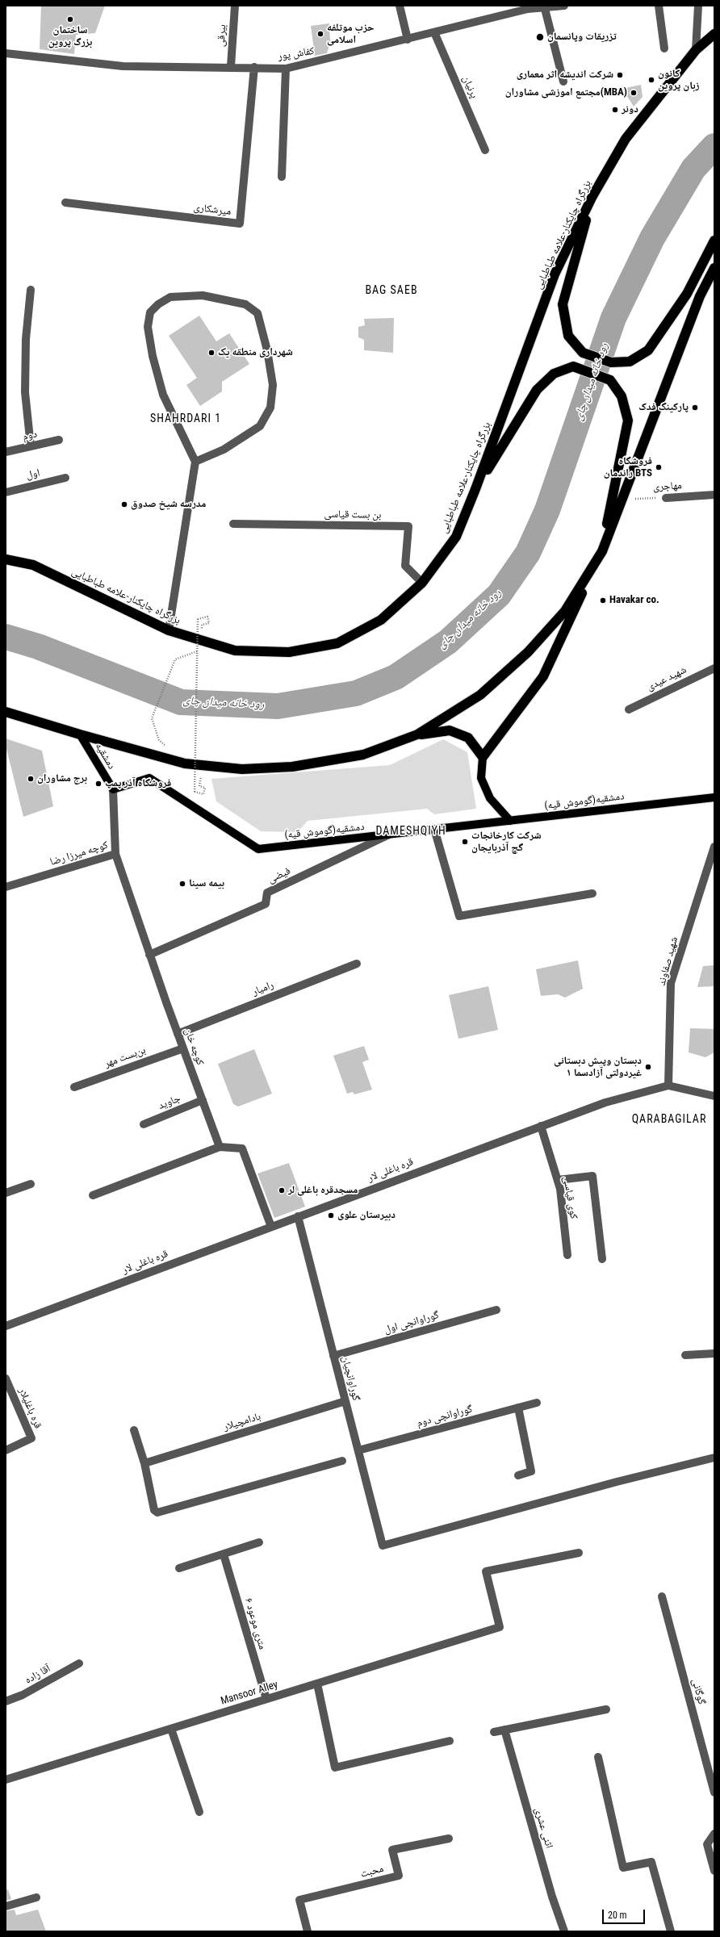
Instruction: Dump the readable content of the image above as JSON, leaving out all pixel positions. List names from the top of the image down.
{
  "streets": {
    "highway": ["بزرگراه چایکنار-علامه طباطبایی"],
    "main road": ["دمشقیه", "دمشقیه(گوموش قیه)"],
    "street": [
      "بیرقی",
      "کفاش پور",
      "پرنیان",
      "میرشکاری",
      "دوم",
      "اول",
      "مهاجری",
      "بن بست قیاسی",
      "شهید عیدی",
      "کوچه میرزا رضا",
      "فیضی",
      "شهید صفاوند",
      "رامیار",
      "کوچه خان",
      "بن‌بست مهر",
      "جاوید",
      "قره باغلی لار",
      "کوی قیاسی",
      "گوراوانچی اول",
      "گوراوانچیان",
      "قره باغلیلار",
      "گوراوانچی دوم",
      "بادامچیلار",
      "۶ متری موعود",
      "آقا زاده",
      "گوگانی",
      "Mansoor Alley",
      "اثنی عشری",
      "محبت"
    ]
  },
  "crossings": [
    ["بیرقی", "کفاش پور"],
    ["کفاش پور", "پرنیان"],
    ["کفاش پور", "میرشکاری"],
    ["بزرگراه چایکنار-علامه طباطبایی", "بن بست قیاسی"],
    ["دمشقیه", "دمشقیه(گوموش قیه)"],
    ["دمشقیه", "کوچه میرزا رضا"],
    ["دمشقیه(گوموش قیه)", "کوچه میرزا رضا"],
    ["دمشقیه(گوموش قیه)", "فیضی"],
    ["کوچه میرزا رضا", "کوچه خان"],
    ["فیضی", "کوچه خان"],
    ["شهید صفاوند", "قره باغلی لار"],
    ["رامیار", "کوچه خان"],
    ["کوچه خان", "بن‌بست مهر"],
    ["کوچه خان", "جاوید"],
    ["قره باغلی لار", "کوی قیاسی"],
    ["قره باغلی لار", "گوراوانچیان"],
    ["گوراوانچی اول", "گوراوانچیان"],
    ["گوراوانچیان", "گوراوانچی دوم"],
    ["گوراوانچیان", "بادامچیلار"],
    ["۶ متری موعود", "Mansoor Alley"]
  ],
  "districts": [
    "BAG SAEB",
    "SHAHRDARI 1",
    "DAMESHQIYH",
    "QARABAGILAR"
  ],
  "water": ["رود خانه میدان چای"],
  "places": [
    "ساختمان بزرگ پروین",
    "حزب موتلفه اسلامی",
    "تزریقات وپانسمان",
    "شرکت اندیشه اثر معماری",
    "کانون زبان پروین",
    "مجتمع اموزشی مشاوران(MBA)",
    "دونر",
    "شهرداری منطقه یک",
    "پارکینگ فدک",
    "فروشگاه راندمان BTS",
    "مدرسه شیخ صدوق",
    "Havakar co.",
    "برج مشاوران",
    "فروشگاه آذر پمپ",
    "شرکت کارخانجات گچ آذربایجان",
    "بیمه سینا",
    "دبستان وپیش دبستانی غیردولتی آزادسما ۱",
    "مسجدقره باغلی لر",
    "دبیرستان علوی"
  ],
  "scale_bar": "20 m"
}
